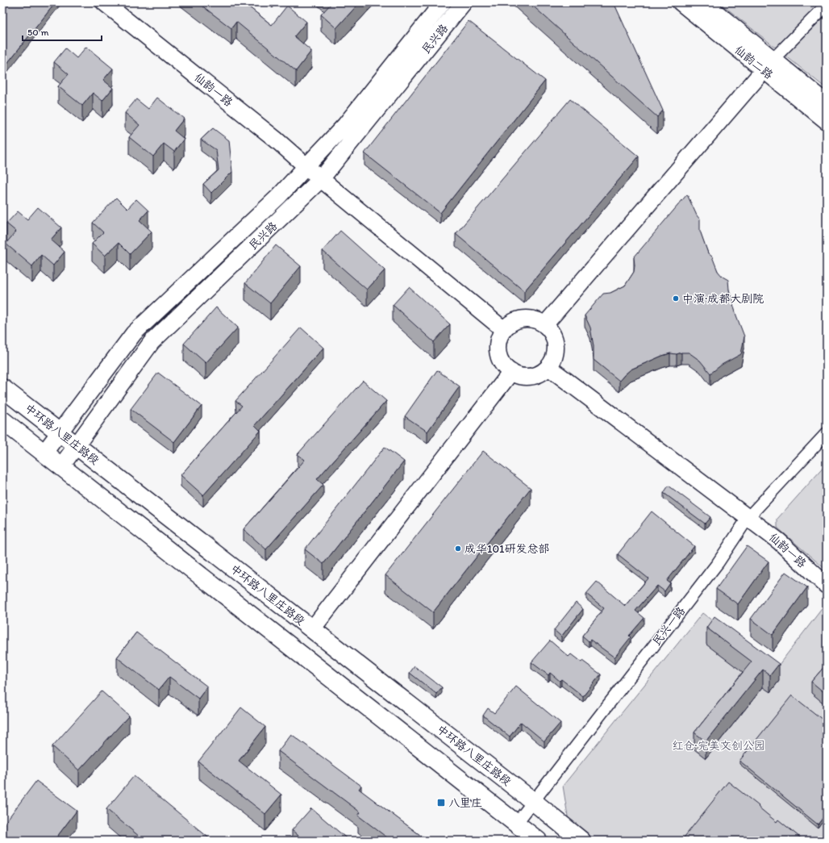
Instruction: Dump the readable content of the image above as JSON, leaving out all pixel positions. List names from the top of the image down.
{
  "streets": {
    "main road": ["中环路八里庄路段"],
    "street": [
      "民兴路",
      "仙韵二路",
      "仙韵一路",
      "民兴一路"
    ]
  },
  "crossings": [
    ["民兴路", "仙韵一路"],
    ["民兴路", "中环路八里庄路段"],
    ["仙韵一路", "民兴一路"],
    ["中环路八里庄路段", "民兴一路"]
  ],
  "parks": ["红仓·完美文创公园"],
  "places": {
    "other": ["中演·成都大剧院", "成华101研发总部"],
    "transit": ["八里庄"]
  },
  "scale_bar": "50 m"
}
